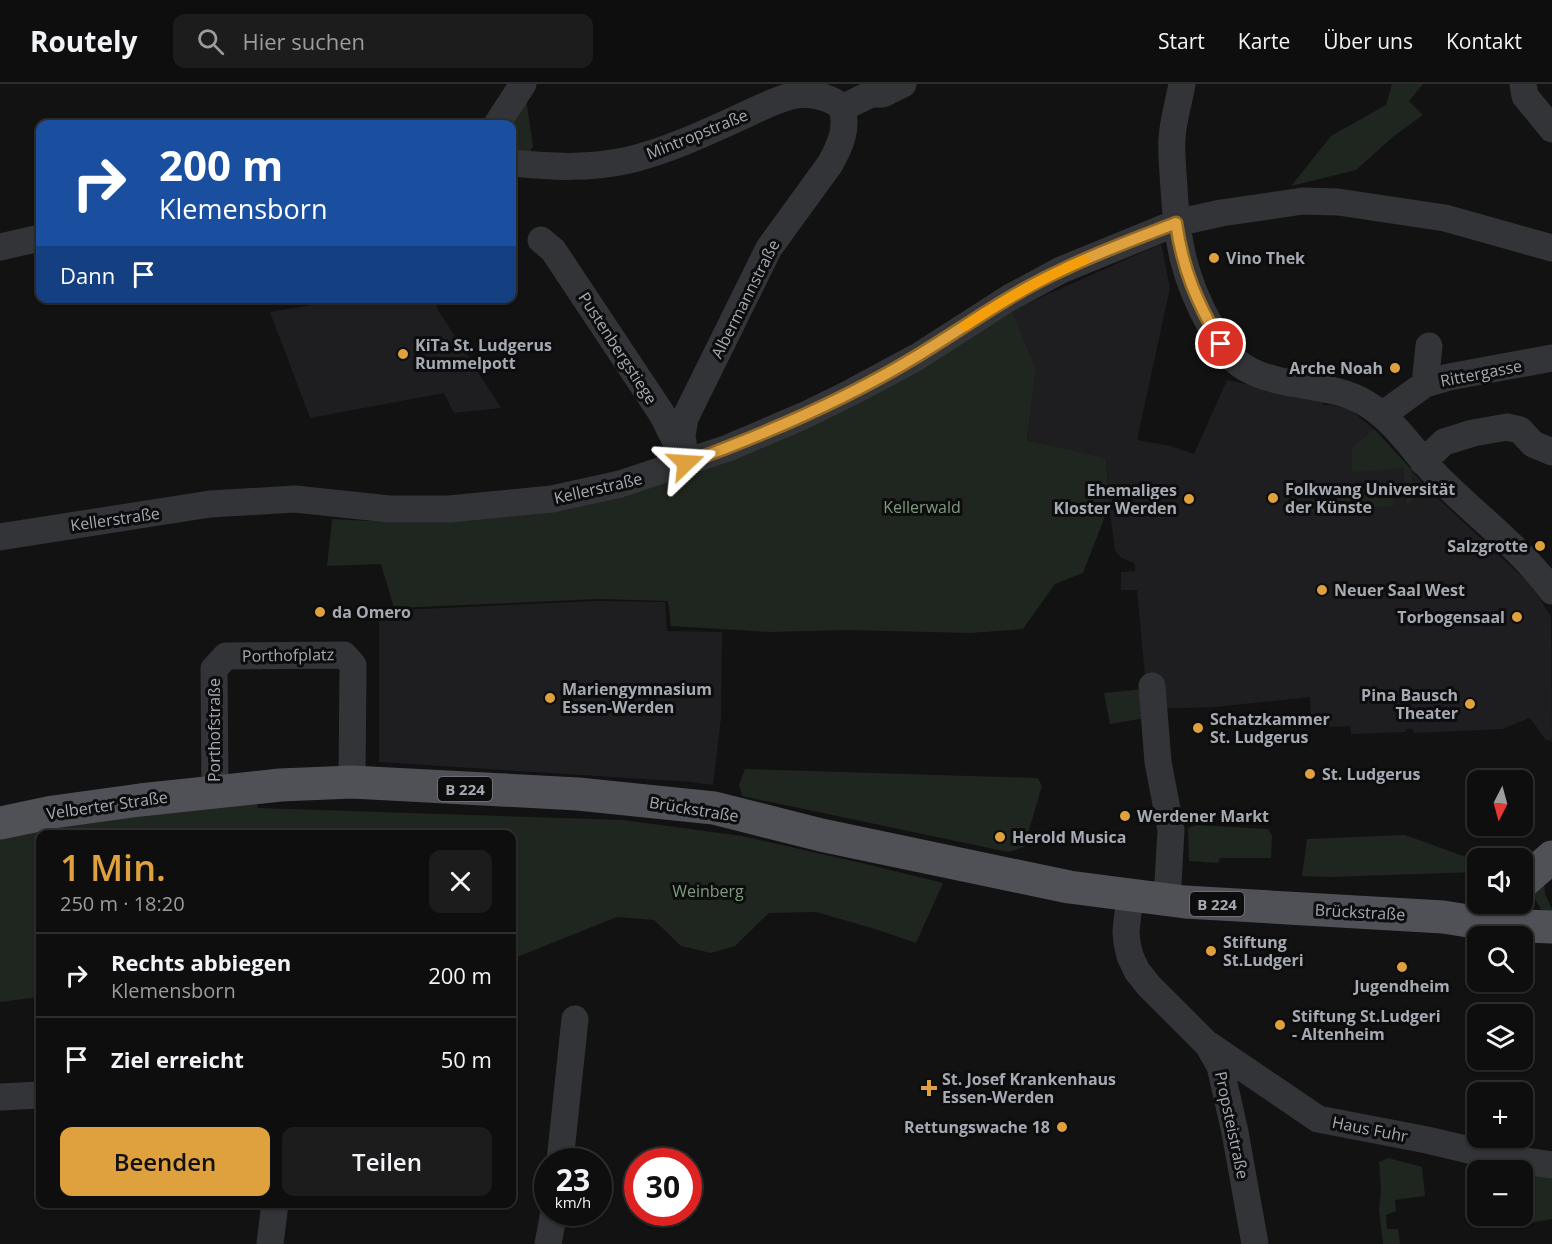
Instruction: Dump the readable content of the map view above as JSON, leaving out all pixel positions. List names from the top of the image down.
{
  "streets": {
    "main road": ["B 224", "Velberter Straße", "Brückstraße"],
    "street": [
      "Mintropstraße",
      "Albermannstraße",
      "Pustenbergstiege",
      "Rittergasse",
      "Kellerstraße",
      "Porthofplatz",
      "Porthofstraße",
      "Propsteistraße",
      "Haus Fuhr"
    ]
  },
  "crossings": [
    ["Mintropstraße", "Albermannstraße"],
    ["Albermannstraße", "Pustenbergstiege"],
    ["Albermannstraße", "Kellerstraße"],
    ["Pustenbergstiege", "Kellerstraße"],
    ["Porthofplatz", "Porthofstraße"],
    ["Porthofplatz", "Brückstraße"],
    ["Porthofstraße", "Velberter Straße"],
    ["Porthofstraße", "Brückstraße"],
    ["B 224", "Brückstraße"],
    ["Velberter Straße", "Brückstraße"],
    ["Brückstraße", "Propsteistraße"],
    ["Propsteistraße", "Haus Fuhr"]
  ],
  "parks": ["Kellerwald", "Weinberg"],
  "places": {
    "other": [
      "Vino Thek",
      "KiTa St. Ludgerus Rummelpott",
      "Arche Noah",
      "Folkwang Universität der Künste",
      "Ehemaliges Kloster Werden",
      "Salzgrotte",
      "Neuer Saal West",
      "da Omero",
      "Torbogensaal",
      "Mariengymnasium Essen-Werden",
      "Pina Bausch Theater",
      "Schatzkammer St. Ludgerus",
      "St. Ludgerus",
      "Werdener Markt",
      "Herold Musica",
      "Stiftung St.Ludgeri",
      "Jugendheim",
      "Stiftung St.Ludgeri - Altenheim",
      "Rettungswache 18"
    ],
    "health": ["St. Josef Krankenhaus Essen-Werden"]
  },
  "north": "bottom",
  "page": {
    "header": "Routely",
    "search": "Hier suchen",
    "nav": [
      "Start",
      "Karte",
      "Über uns",
      "Kontakt"
    ],
    "turn": ["200 m", "Klemensborn"],
    "then": "Dann",
    "map_buttons": ["+", "−"],
    "heading": ["1 Min.", "250 m · 18:20"],
    "list": [
      {
        "name": "Rechts abbiegen",
        "note": "Klemensborn",
        "value": "200 m"
      },
      {
        "name": "Ziel erreicht",
        "value": "50 m"
      }
    ],
    "buttons": ["Beenden", "Teilen"],
    "speed": "23 km/h",
    "limit": "30"
  }
}
